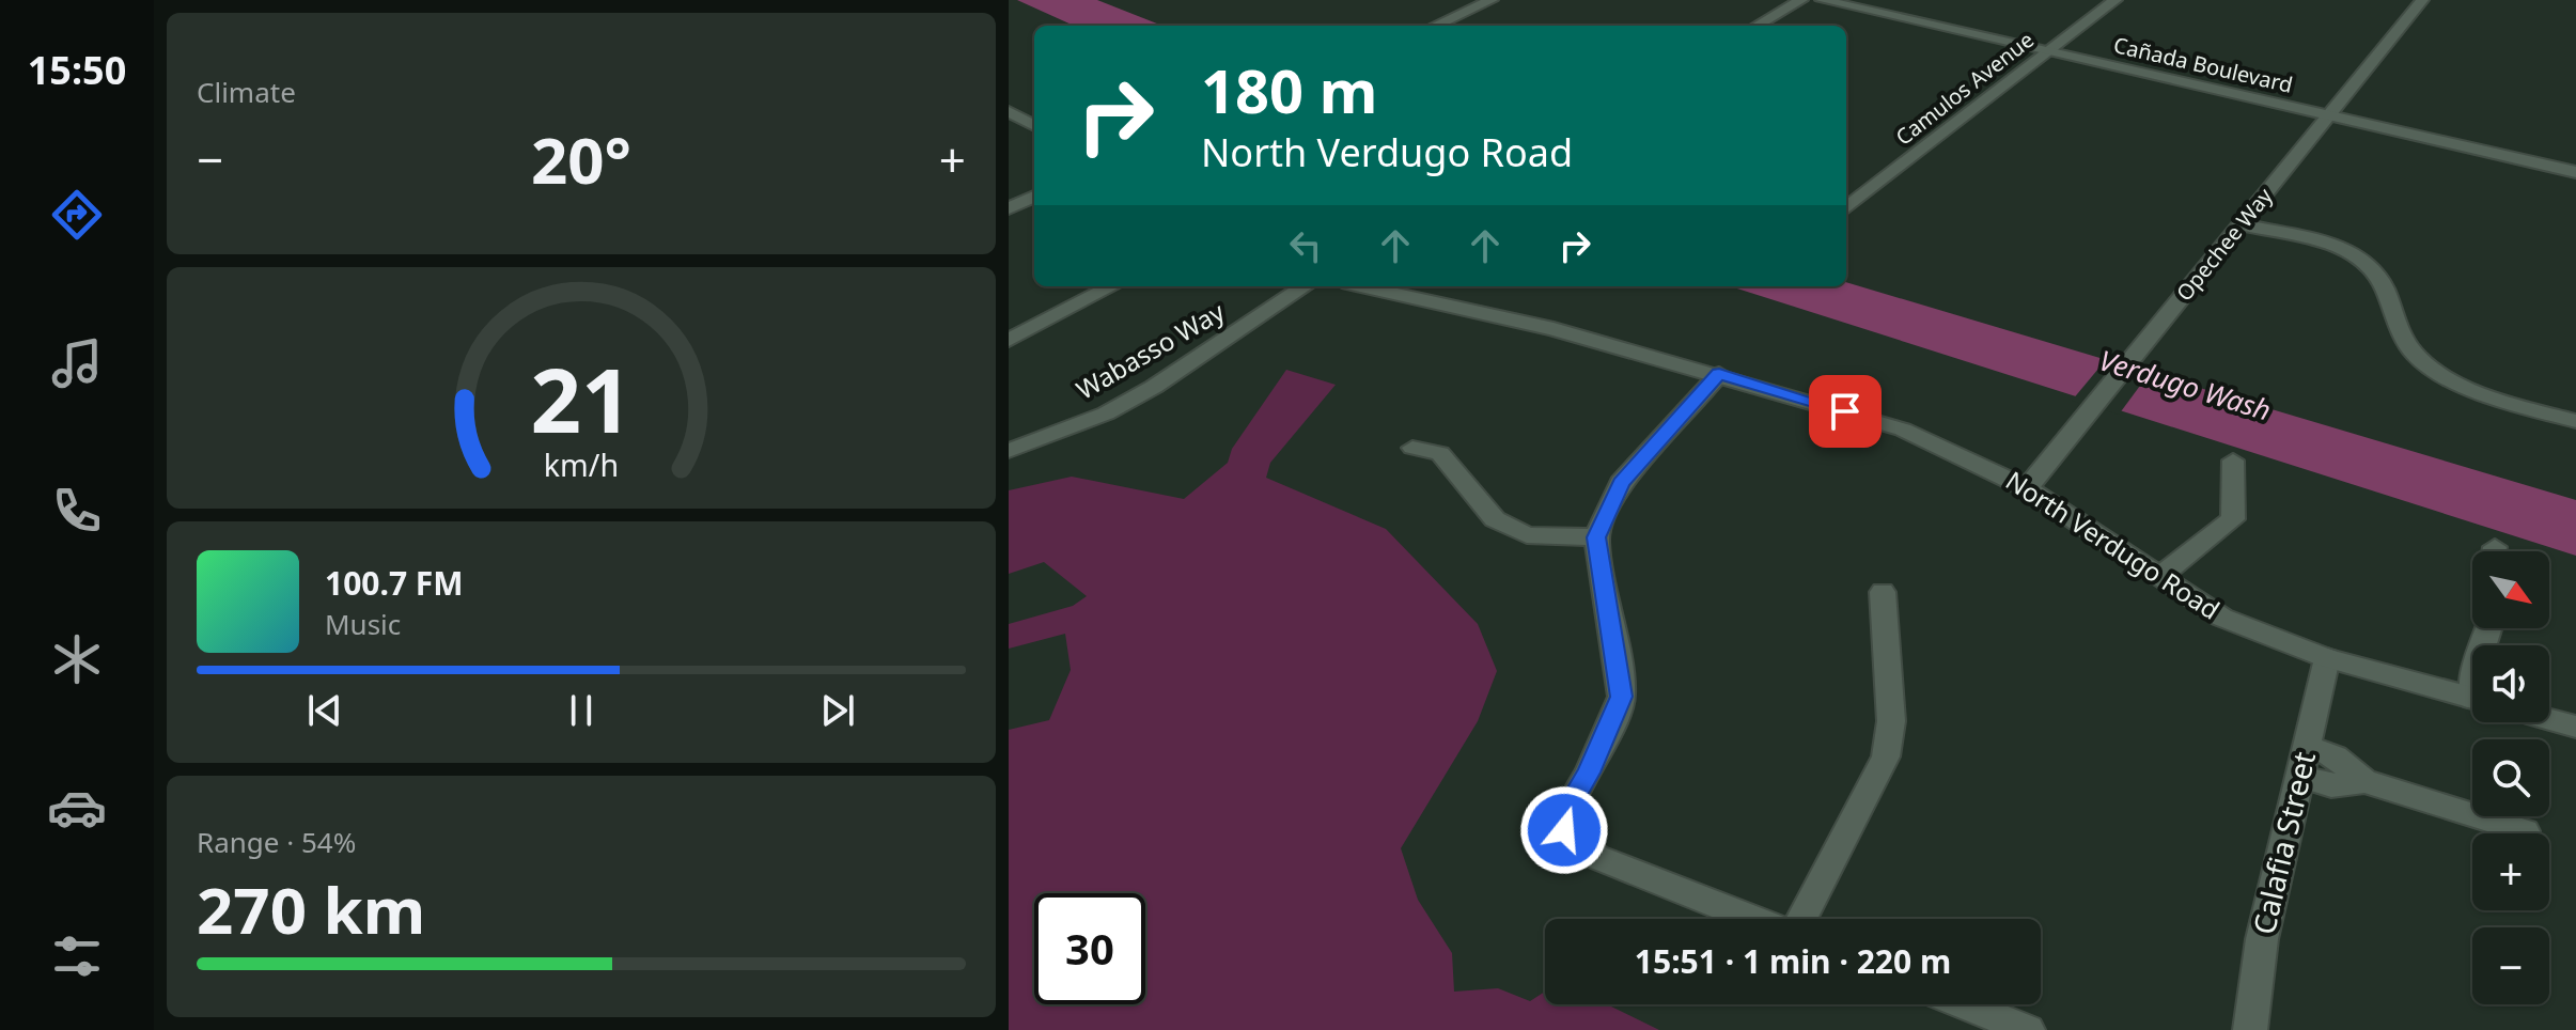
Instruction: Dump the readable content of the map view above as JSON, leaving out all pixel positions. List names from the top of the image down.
{
  "streets": {
    "street": [
      "Cañada Boulevard",
      "Camulos Avenue",
      "Opechee Way",
      "Wabasso Way",
      "North Verdugo Road",
      "Calafia Street"
    ]
  },
  "crossings": [
    ["Cañada Boulevard", "Camulos Avenue"],
    ["Cañada Boulevard", "Opechee Way"],
    ["Opechee Way", "North Verdugo Road"],
    ["North Verdugo Road", "Calafia Street"]
  ],
  "water": ["Verdugo Wash"],
  "north": "bottom right",
  "page": {
    "tabs": "15:50",
    "tile": [
      "Climate",
      ["Range · 54%", "270 km"]
    ],
    "turn": ["180 m", "North Verdugo Road"],
    "heat": ["−", "20°", "+"],
    "song": ["100.7 FM", "Music"],
    "map_buttons": ["+", "−"],
    "limit": "30",
    "trip": "15:51 · 1 min · 220 m",
    "gauge": ["21", "km/h"]
  }
}
